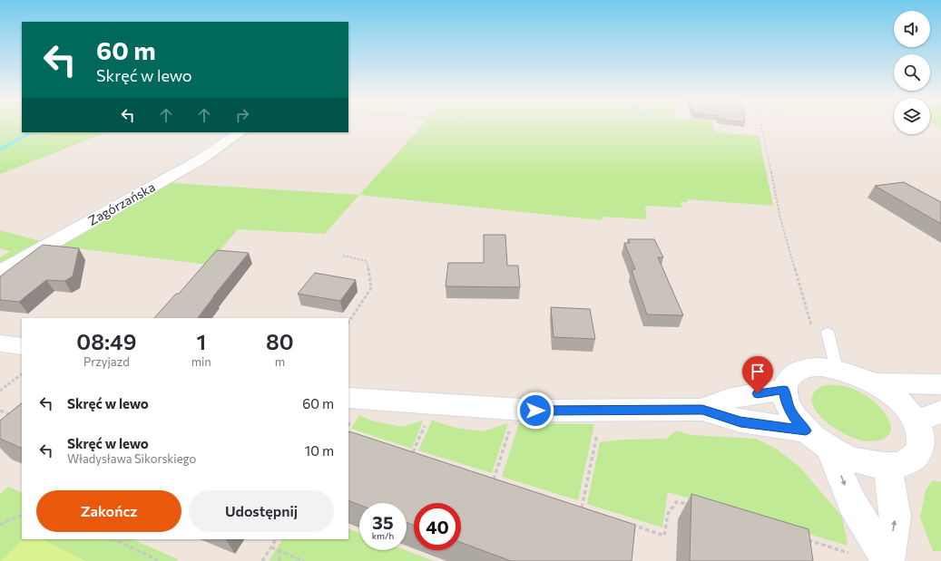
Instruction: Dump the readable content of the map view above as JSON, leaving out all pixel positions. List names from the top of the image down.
{
  "streets": {
    "street": ["Zagórzańska"]
  },
  "page": {
    "turn": ["60 m", "Skręć w lewo"],
    "eta": [
      "08:49",
      "Przyjazd",
      "1",
      "min",
      "80",
      "m"
    ],
    "list": [
      {
        "name": "Skręć w lewo",
        "value": "60 m"
      },
      {
        "name": "Skręć w lewo",
        "note": "Władysława Sikorskiego",
        "value": "10 m"
      }
    ],
    "buttons": ["Zakończ", "Udostępnij"],
    "speed": "35 km/h",
    "limit": "40"
  }
}
